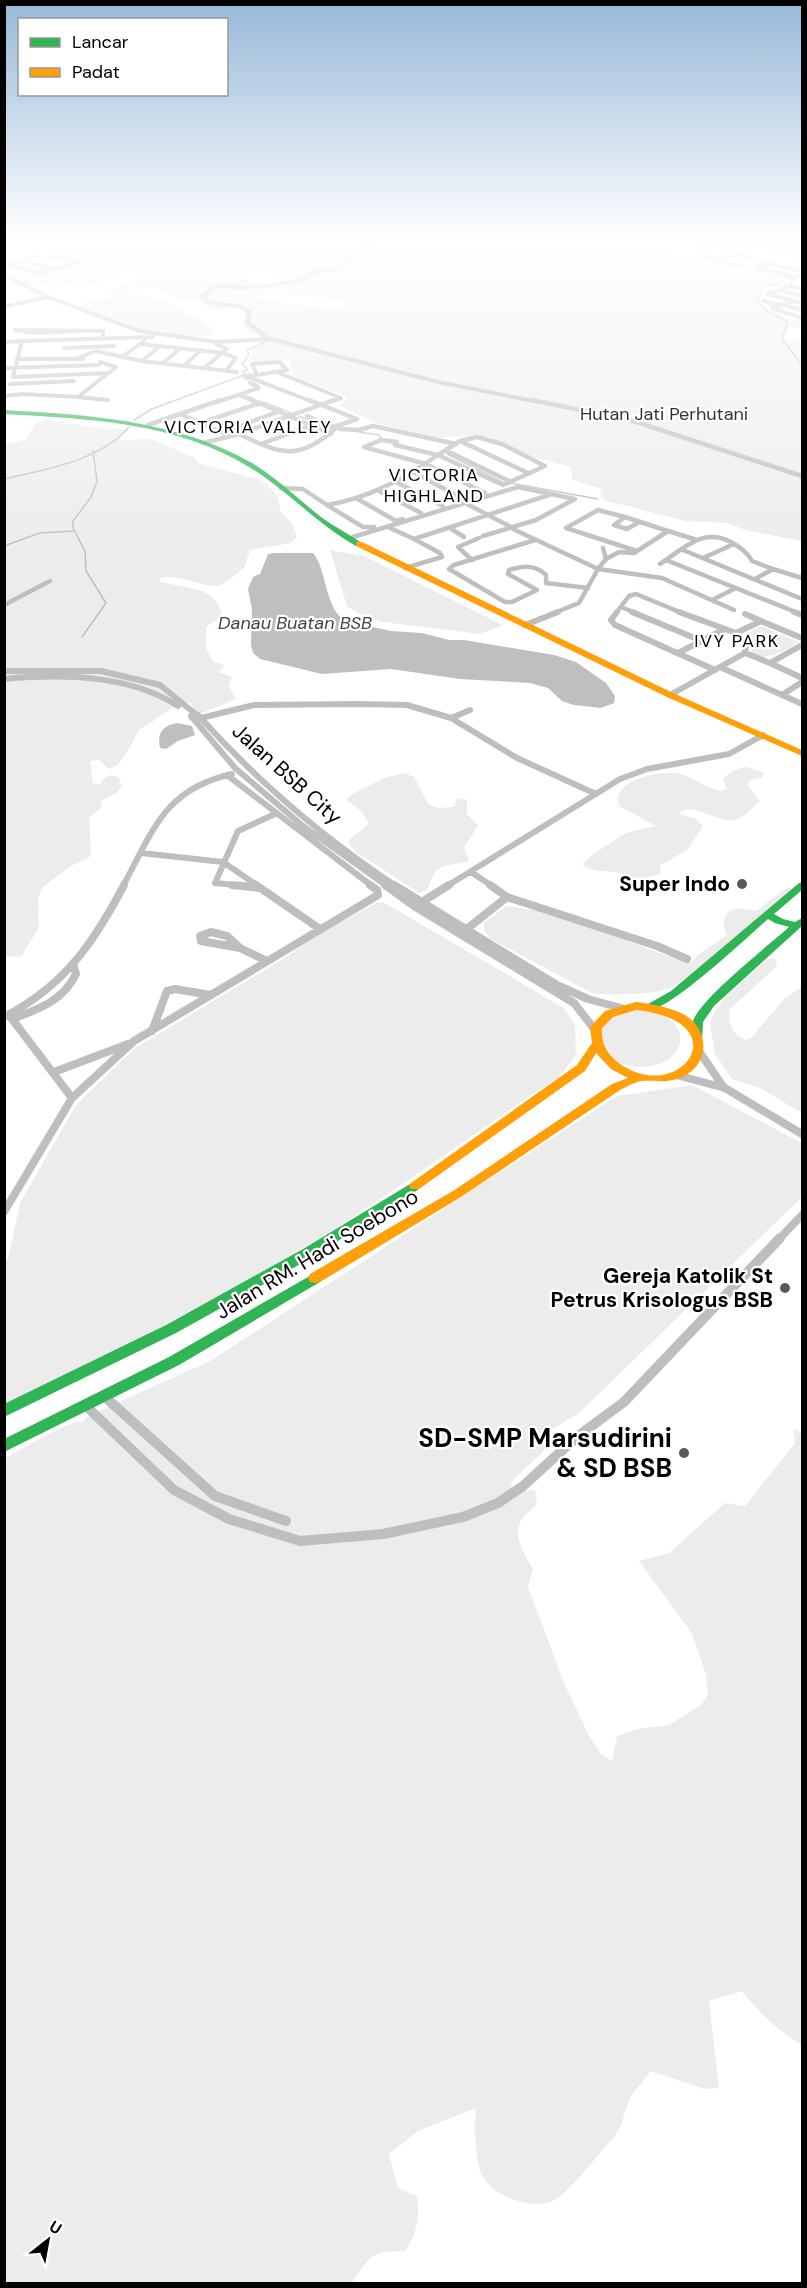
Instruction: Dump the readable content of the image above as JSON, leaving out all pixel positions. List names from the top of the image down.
{
  "streets": {
    "street": ["Jalan BSB City", "Jalan RM. Hadi Soebono"]
  },
  "crossings": [
    ["Jalan BSB City", "Jalan RM. Hadi Soebono"]
  ],
  "districts": ["VICTORIA VALLEY", "VICTORIA HIGHLAND", "IVY PARK"],
  "water": ["Danau Buatan BSB"],
  "parks": ["Hutan Jati Perhutani"],
  "places": ["Super Indo", "Gereja Katolik St Petrus Krisologus BSB", "SD-SMP Marsudirini & SD BSB"],
  "legend": ["Lancar", "Padat"],
  "north": "top right"
}
